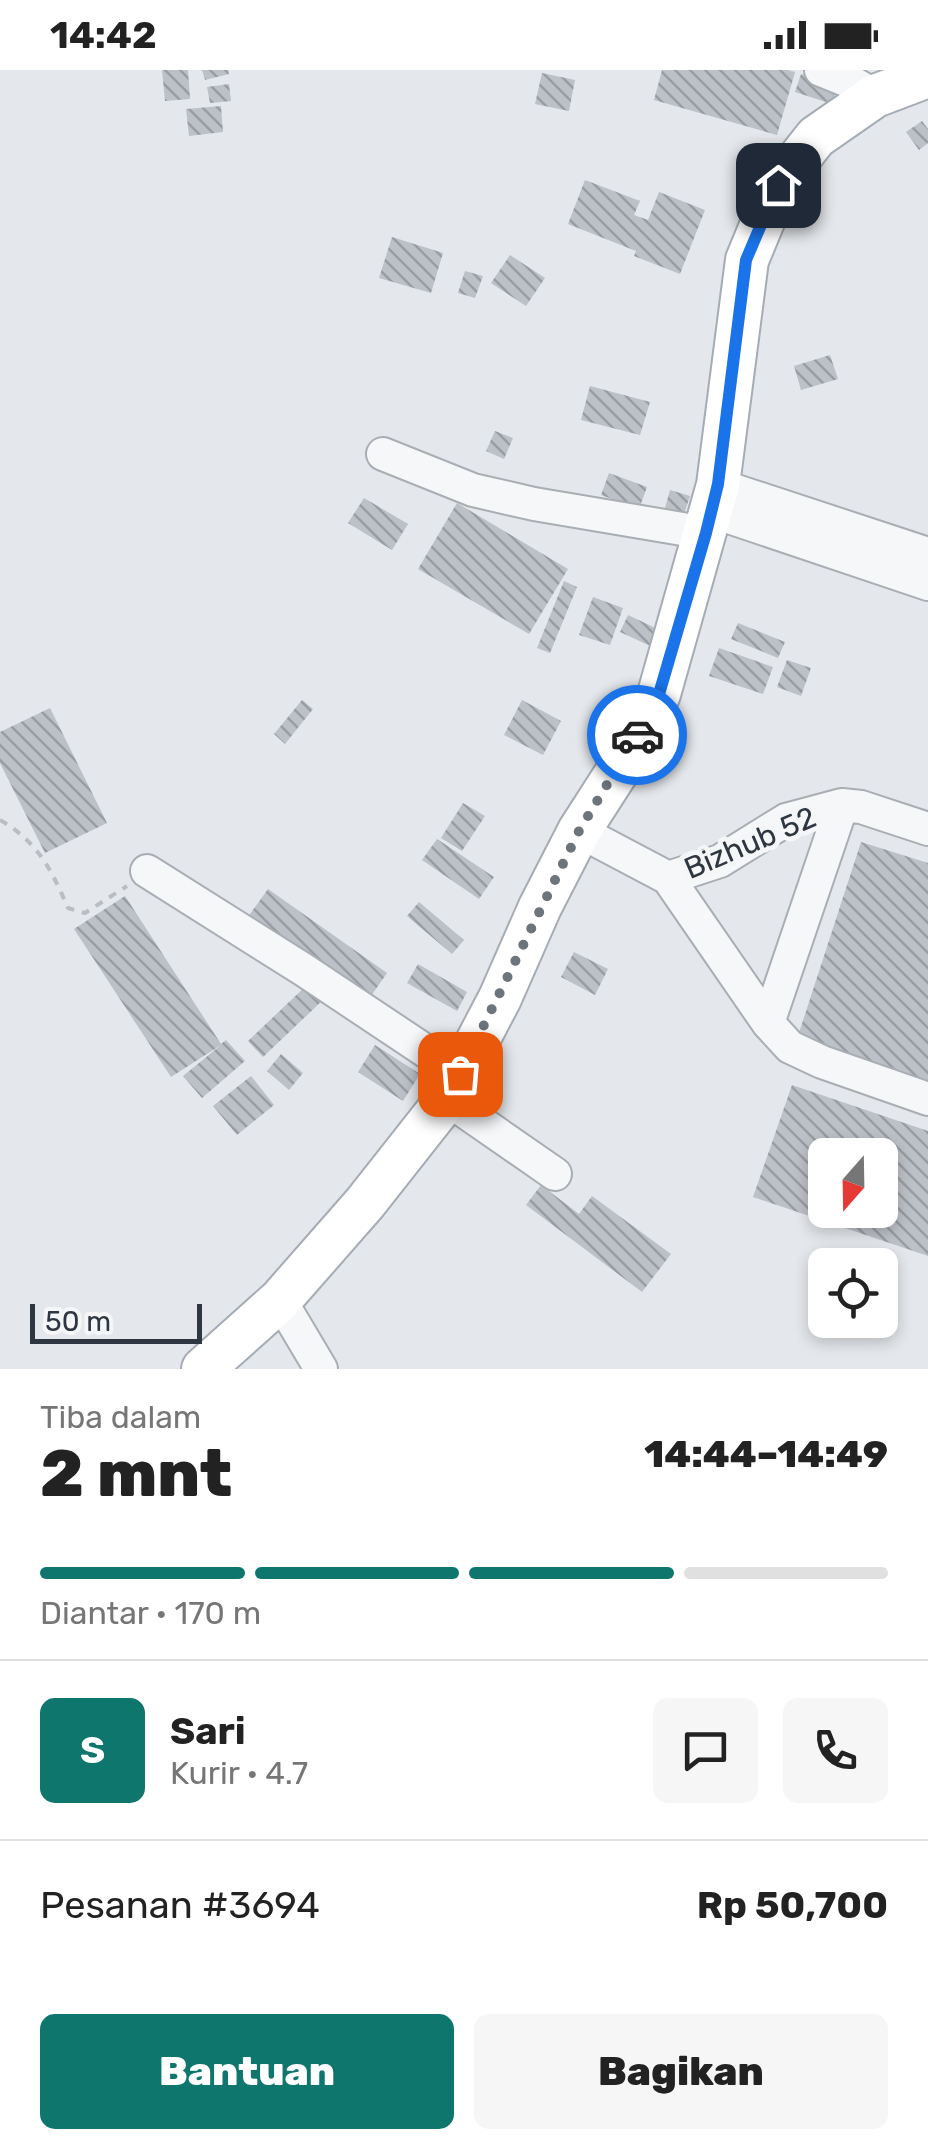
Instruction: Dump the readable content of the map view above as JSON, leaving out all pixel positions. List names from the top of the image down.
{
  "streets": {
    "street": ["Bizhub 52"]
  },
  "scale_bar": "50 m",
  "north": "bottom",
  "page": {
    "status": "14:42",
    "scale": "50 m",
    "heading": ["2 mnt", "Tiba dalam", "14:44–14:49"],
    "panel": [
      "Sari",
      "Kurir · 4.7",
      "Pesanan #3694",
      "Rp 50,700"
    ],
    "bar": "Diantar · 170 m",
    "round": "S",
    "buttons": ["Bantuan", "Bagikan"]
  }
}
